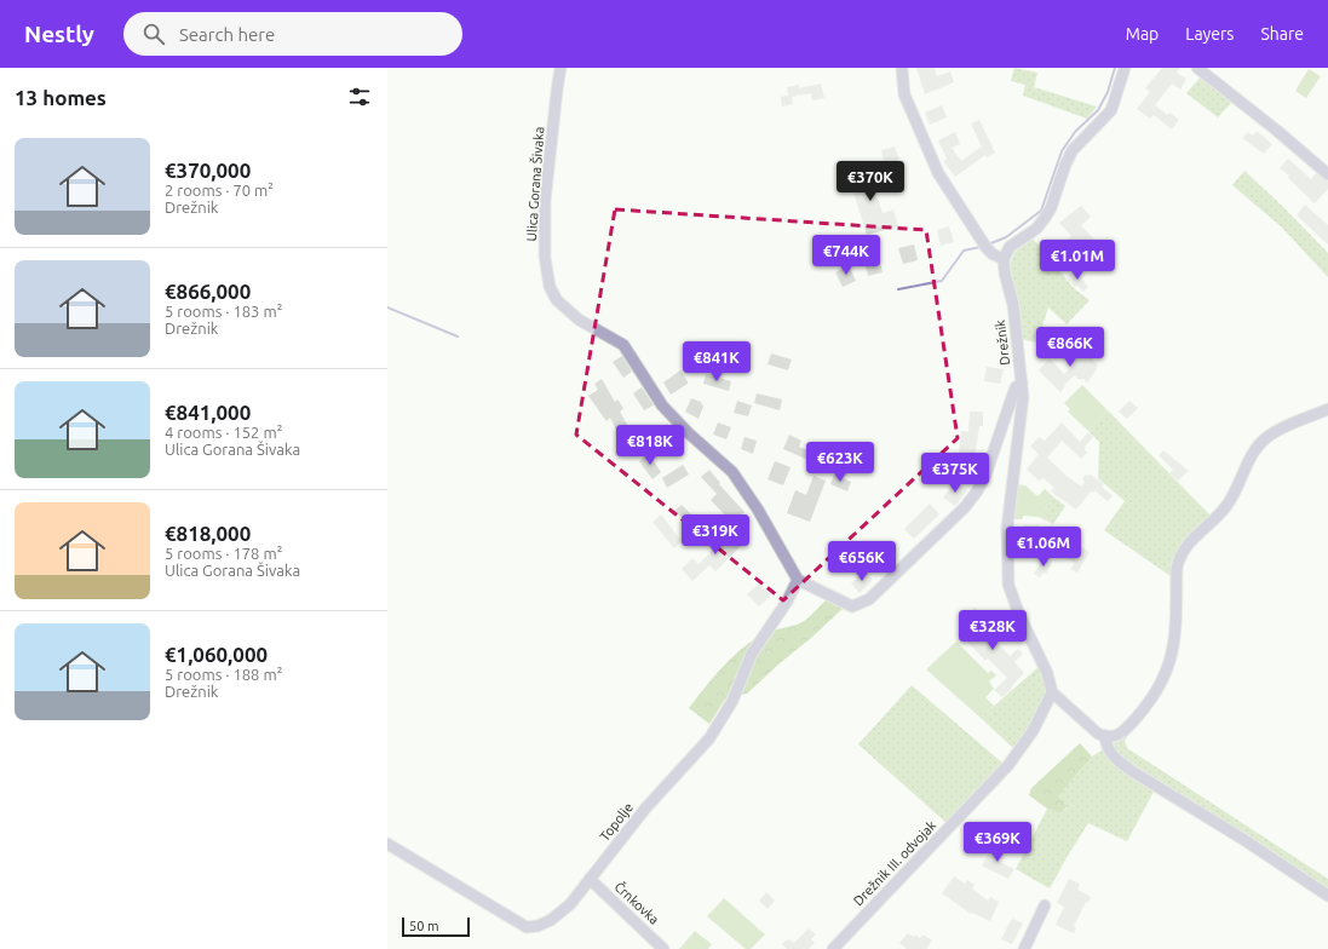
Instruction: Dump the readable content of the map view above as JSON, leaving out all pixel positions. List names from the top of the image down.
{
  "streets": {
    "street": [
      "Ulica Gorana Šivaka",
      "Drežnik",
      "Topolje",
      "Drežnik III. odvojak",
      "Črnkovka"
    ]
  },
  "crossings": [
    ["Ulica Gorana Šivaka", "Topolje"],
    ["Drežnik", "Drežnik III. odvojak"],
    ["Topolje", "Črnkovka"]
  ],
  "scale_bar": "50 m",
  "page": {
    "header": "Nestly",
    "search": "Search here",
    "nav": ["Map", "Layers", "Share"],
    "heading": "13 homes",
    "list": [
      {
        "name": "€370,000",
        "note": "2 rooms · 70 m² · Drežnik"
      },
      {
        "name": "€866,000",
        "note": "5 rooms · 183 m² · Drežnik"
      },
      {
        "name": "€841,000",
        "note": "4 rooms · 152 m² · Ulica Gorana Šivaka"
      },
      {
        "name": "€818,000",
        "note": "5 rooms · 178 m² · Ulica Gorana Šivaka"
      },
      {
        "name": "€1,060,000",
        "note": "5 rooms · 188 m² · Drežnik"
      }
    ],
    "price": [
      "€370K",
      "€744K",
      "€1.01M",
      "€866K",
      "€841K",
      "€818K",
      "€623K",
      "€375K",
      "€319K",
      "€1.06M",
      "€656K",
      "€328K",
      "€369K"
    ],
    "scale": "50 m"
  }
}
